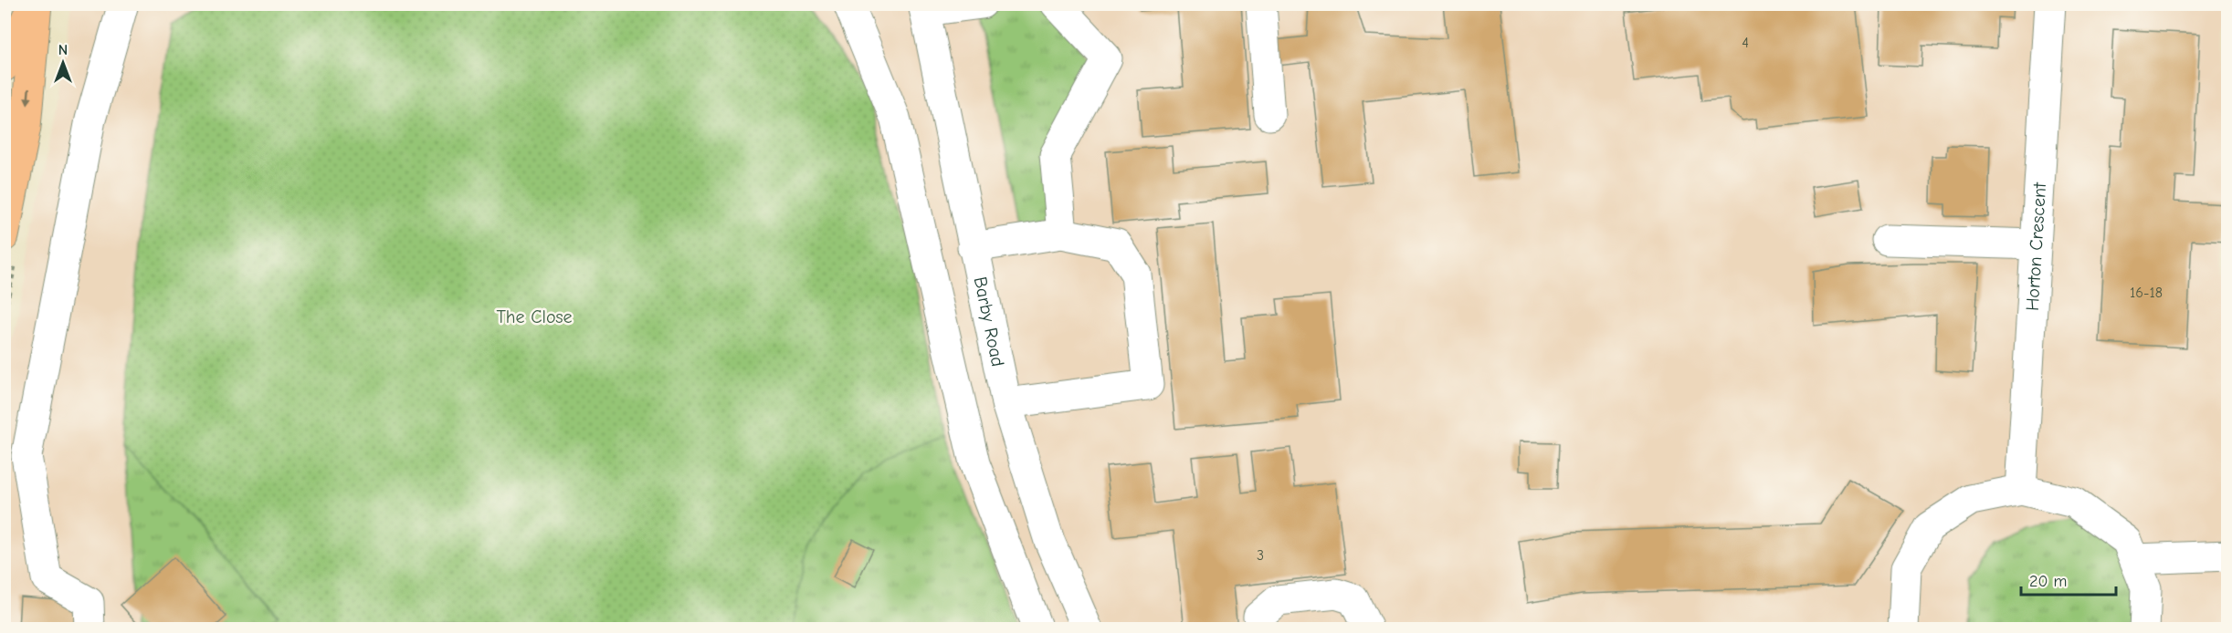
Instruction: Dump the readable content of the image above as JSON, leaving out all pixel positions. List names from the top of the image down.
{
  "streets": {
    "street": ["Horton Crescent", "Barby Road"]
  },
  "parks": ["The Close"],
  "house_numbers": ["4", "16-18", "3"],
  "scale_bar": "20 m",
  "north": "top"
}
